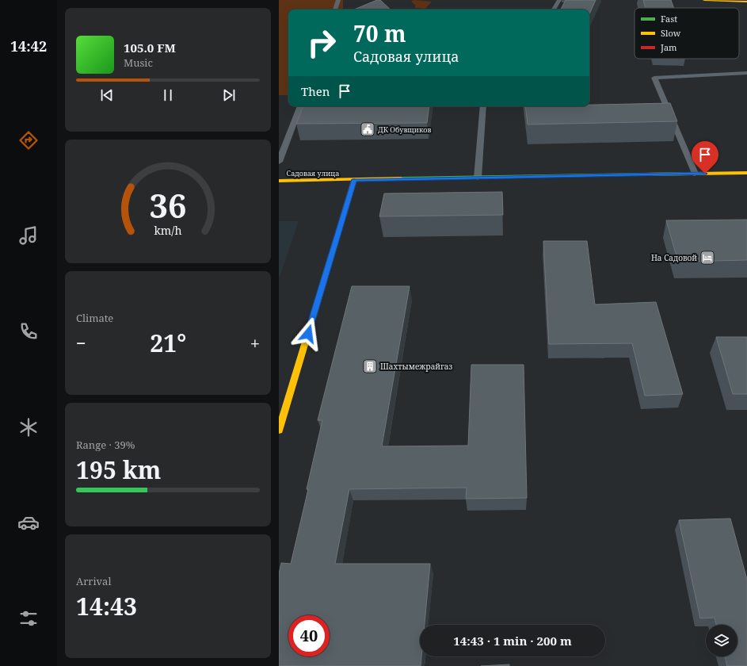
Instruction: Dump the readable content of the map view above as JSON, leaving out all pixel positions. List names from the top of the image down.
{
  "streets": {
    "street": ["Садовая улица"]
  },
  "places": {
    "public building": ["ДК Обувщиков"],
    "hotel": ["На Садовой"],
    "building": ["Шахтымежрайгаз"]
  },
  "legend": ["Fast", "Slow", "Jam"],
  "page": {
    "tabs": "14:42",
    "turn": ["70 m", "Садовая улица"],
    "song": ["105.0 FM", "Music"],
    "then": "Then",
    "tile": [
      "Climate",
      ["Range · 39%", "195 km"],
      ["Arrival", "14:43"]
    ],
    "heat": ["−", "21°", "+"],
    "limit": "40",
    "trip": "14:43 · 1 min · 200 m",
    "gauge": ["36", "km/h"]
  }
}
